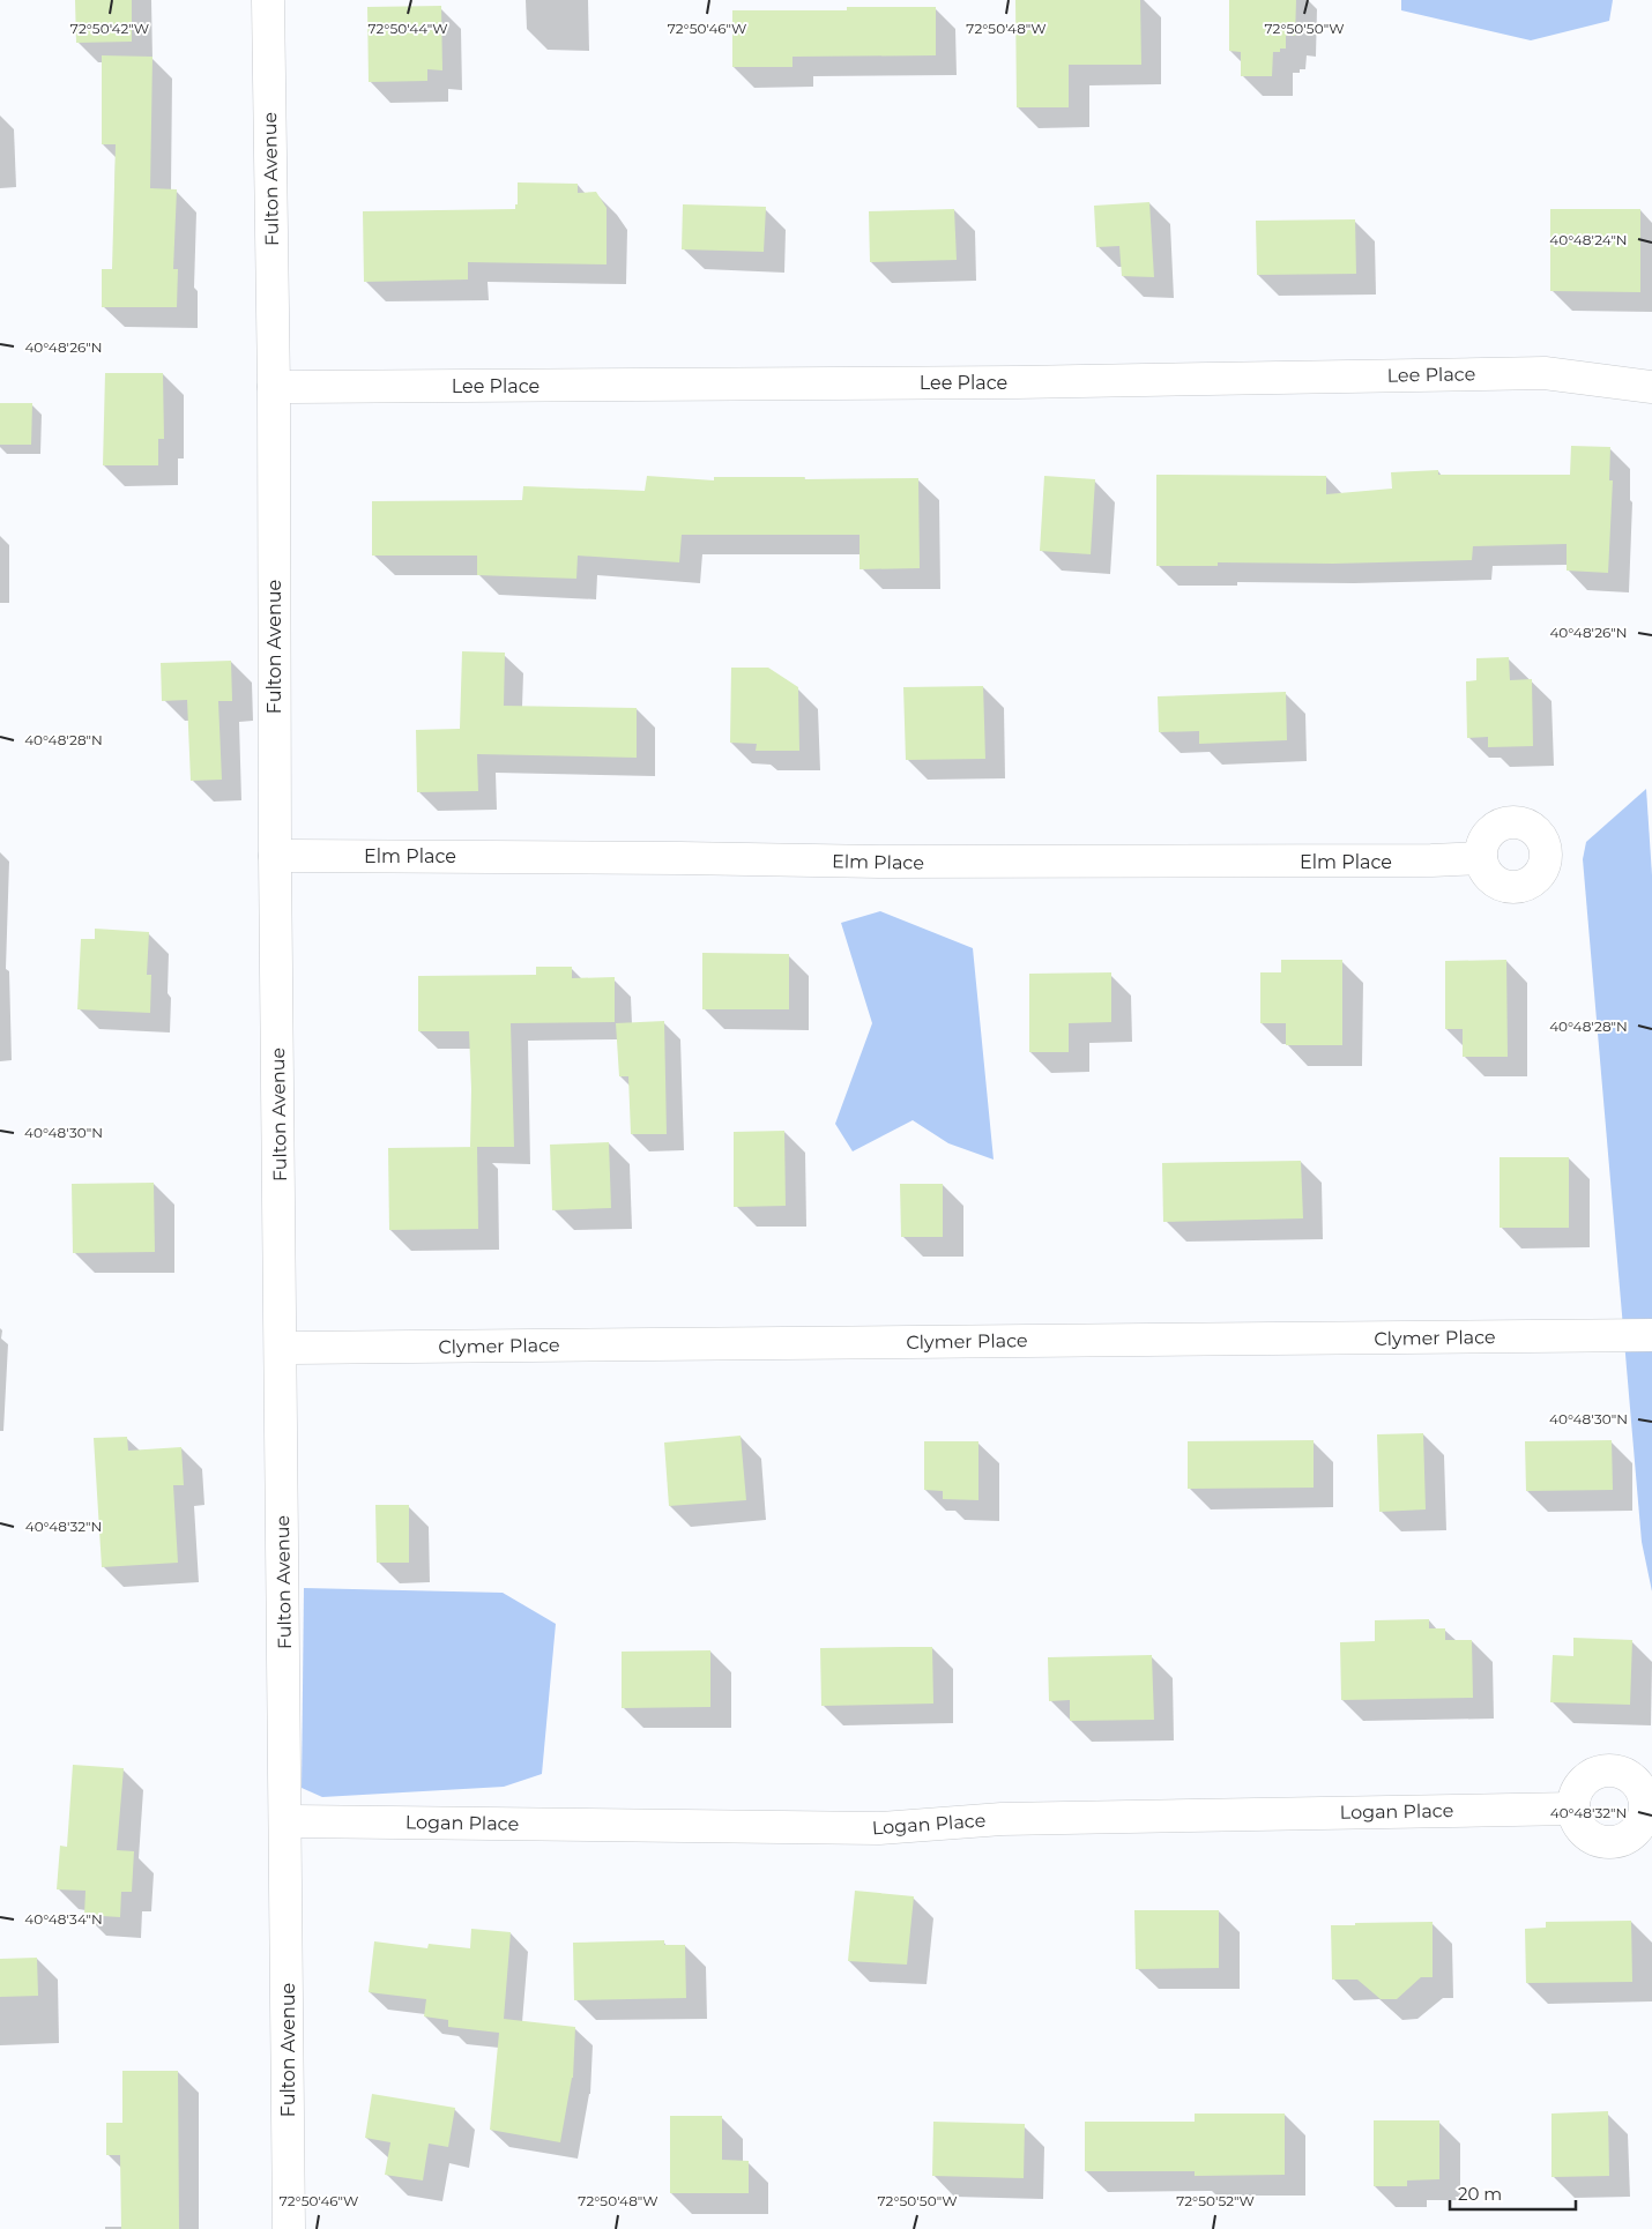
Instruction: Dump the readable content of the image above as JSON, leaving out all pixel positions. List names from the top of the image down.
{
  "streets": {
    "street": [
      "Fulton Avenue",
      "Lee Place",
      "Elm Place",
      "Clymer Place",
      "Logan Place"
    ]
  },
  "crossings": [
    ["Fulton Avenue", "Lee Place"],
    ["Fulton Avenue", "Elm Place"],
    ["Fulton Avenue", "Clymer Place"],
    ["Fulton Avenue", "Logan Place"]
  ],
  "scale_bar": "20 m",
  "coordinates": [
    "72°50'42\"W",
    "72°50'44\"W",
    "72°50'50\"W",
    "72°50'46\"W",
    "72°50'48\"W",
    "40°48'24\"N",
    "40°48'26\"N",
    "40°48'28\"N",
    "40°48'30\"N",
    "40°48'32\"N",
    "40°48'34\"N",
    "72°50'52\"W"
  ]
}
